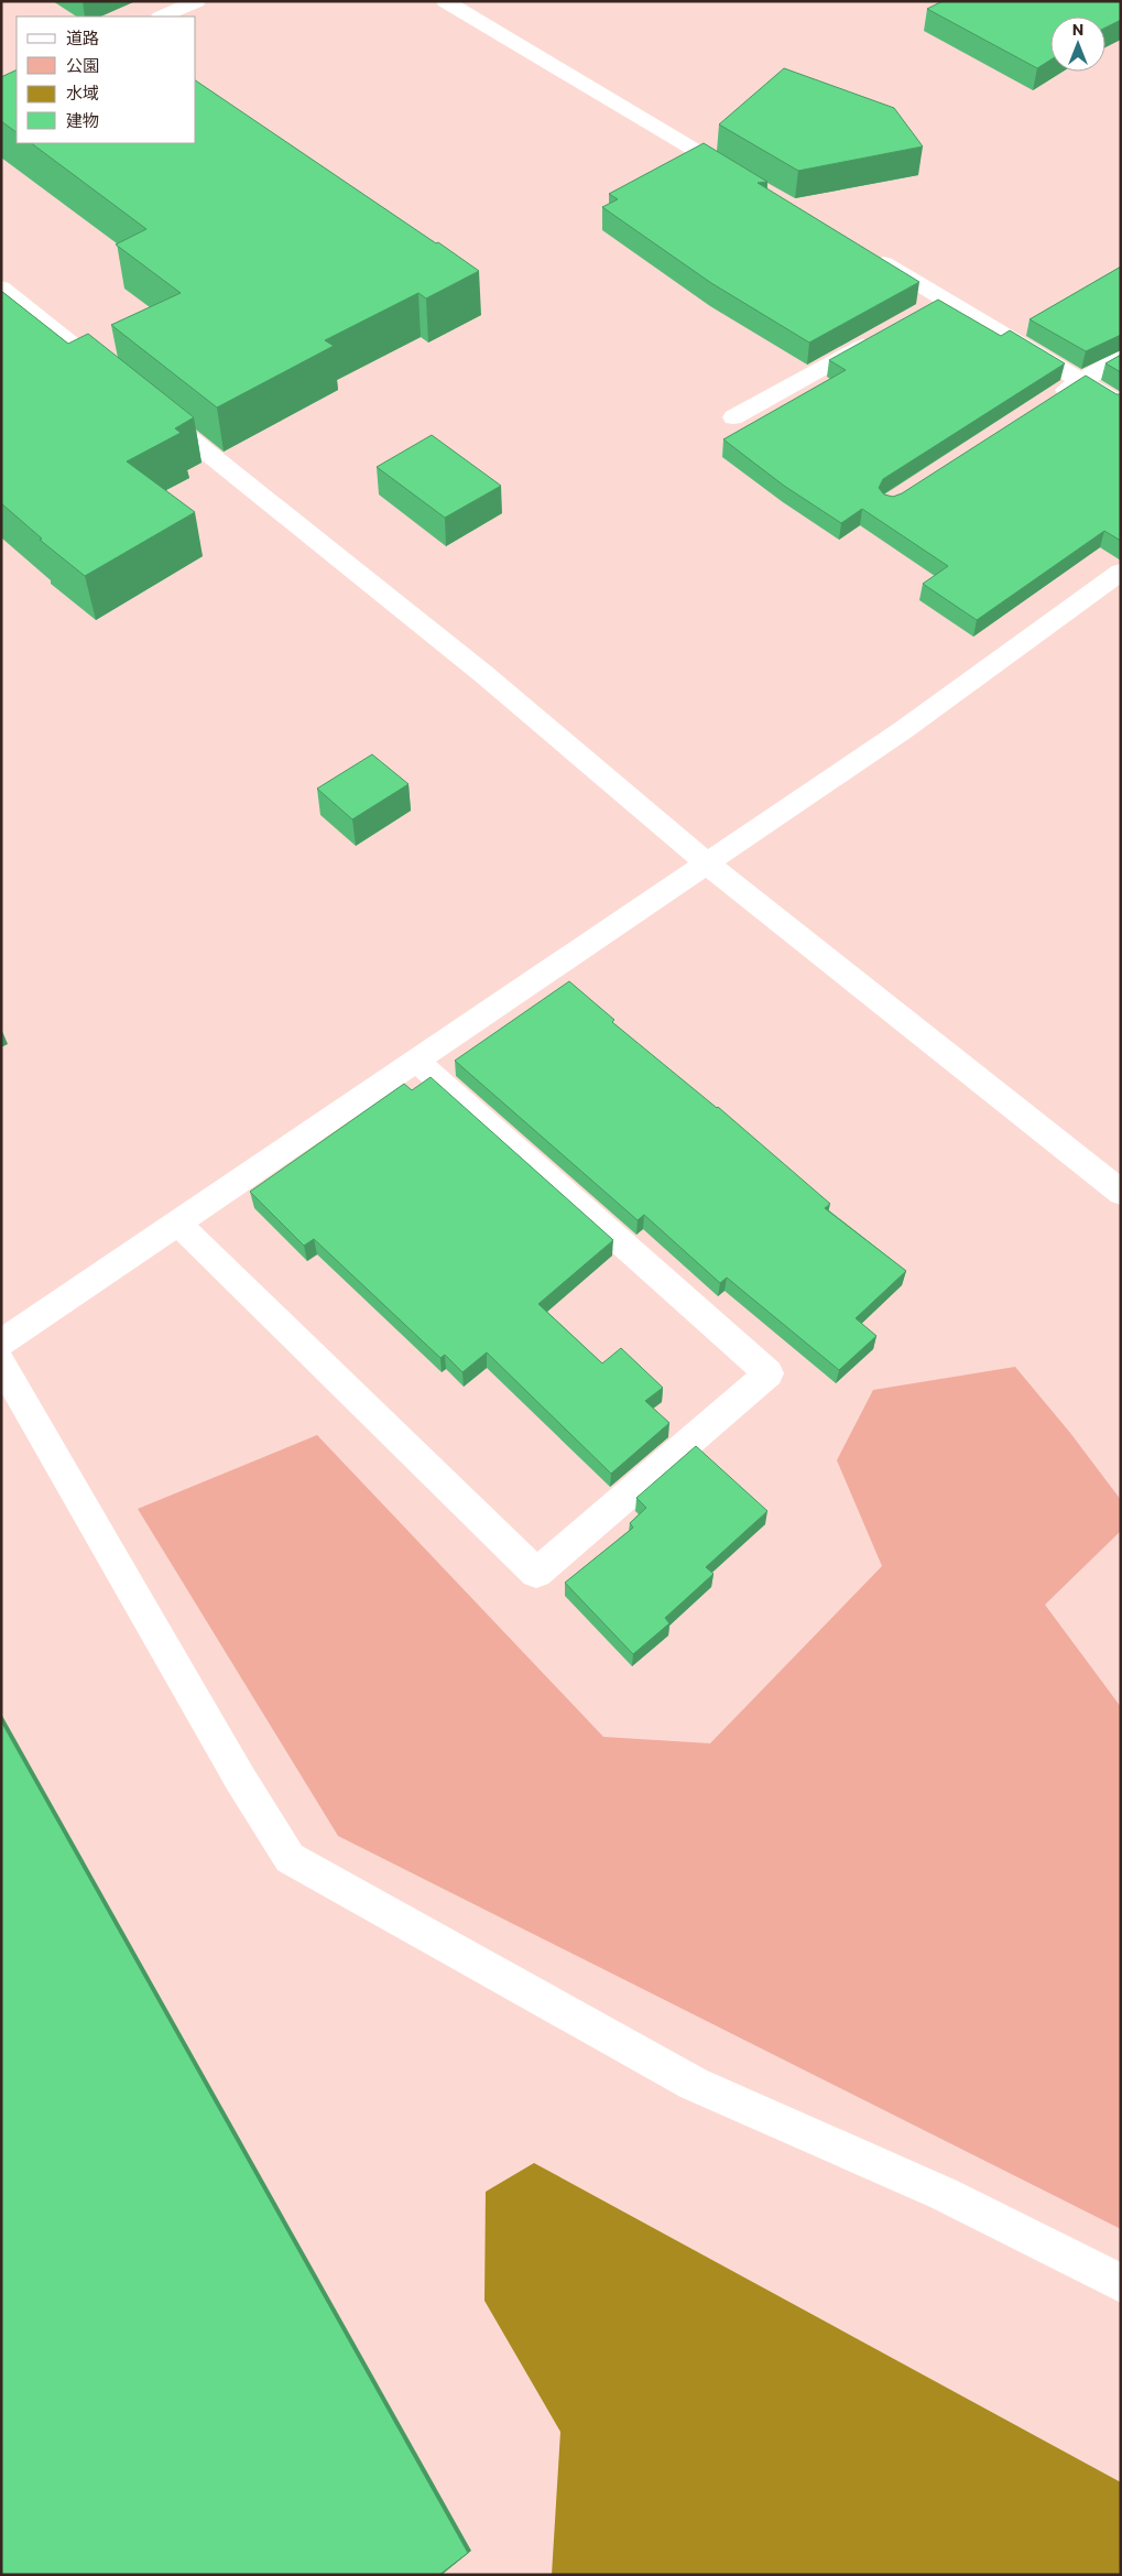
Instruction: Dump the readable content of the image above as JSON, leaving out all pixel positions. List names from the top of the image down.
{
  "legend": [
    "道路",
    "公園",
    "水域",
    "建物"
  ],
  "north": "top"
}
